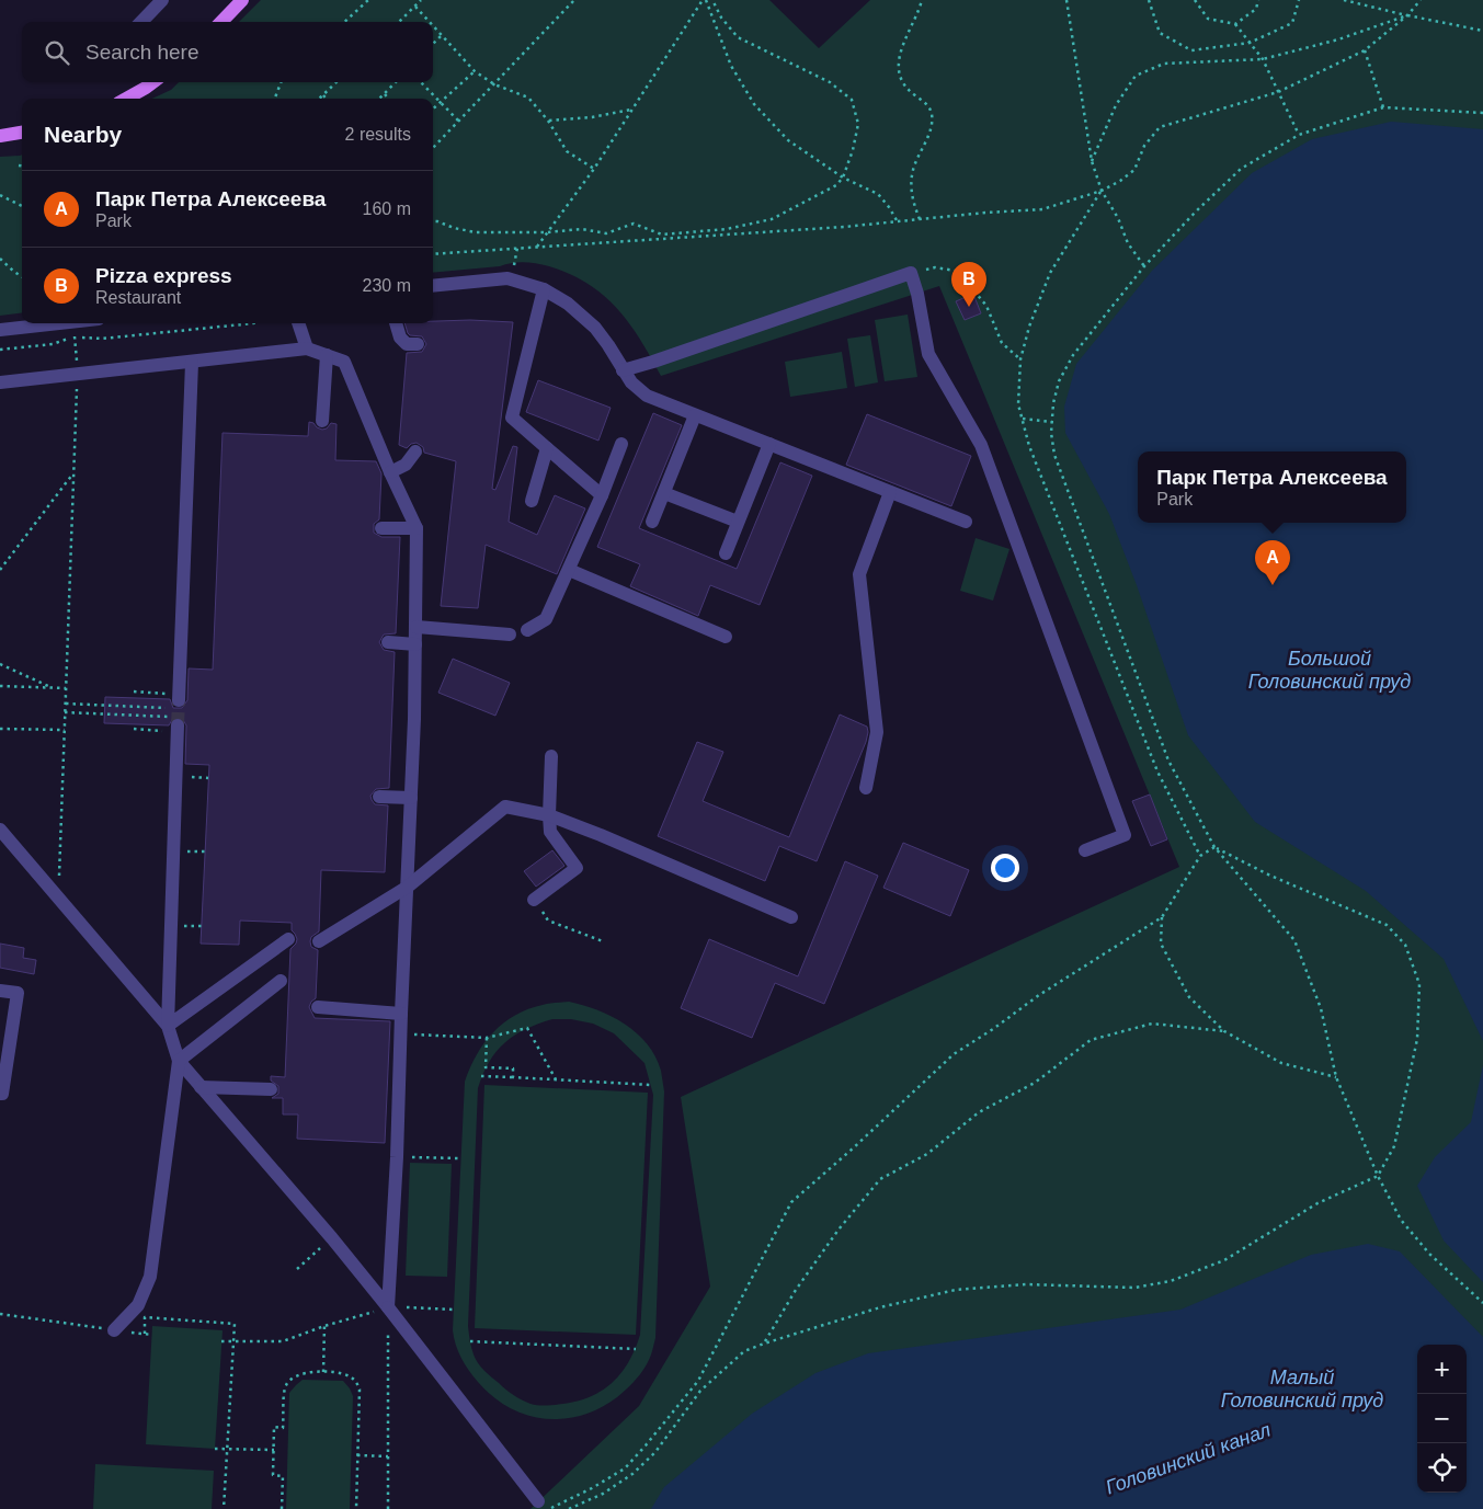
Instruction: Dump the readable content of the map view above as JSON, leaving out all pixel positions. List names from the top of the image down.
{
  "water": ["Большой Головинский пруд", "Малый Головинский пруд", "Головинский канал"],
  "page": {
    "search": "Search here",
    "heading": ["Nearby", "2 results"],
    "list": [
      {
        "mark": "A",
        "name": "Парк Петра Алексеева",
        "note": "Park",
        "value": "160 m"
      },
      {
        "mark": "B",
        "name": "Pizza express",
        "note": "Restaurant",
        "value": "230 m"
      }
    ],
    "pins": ["B", "A"],
    "popup": ["Парк Петра Алексеева", "Park"],
    "map_buttons": ["+", "−"]
  }
}
